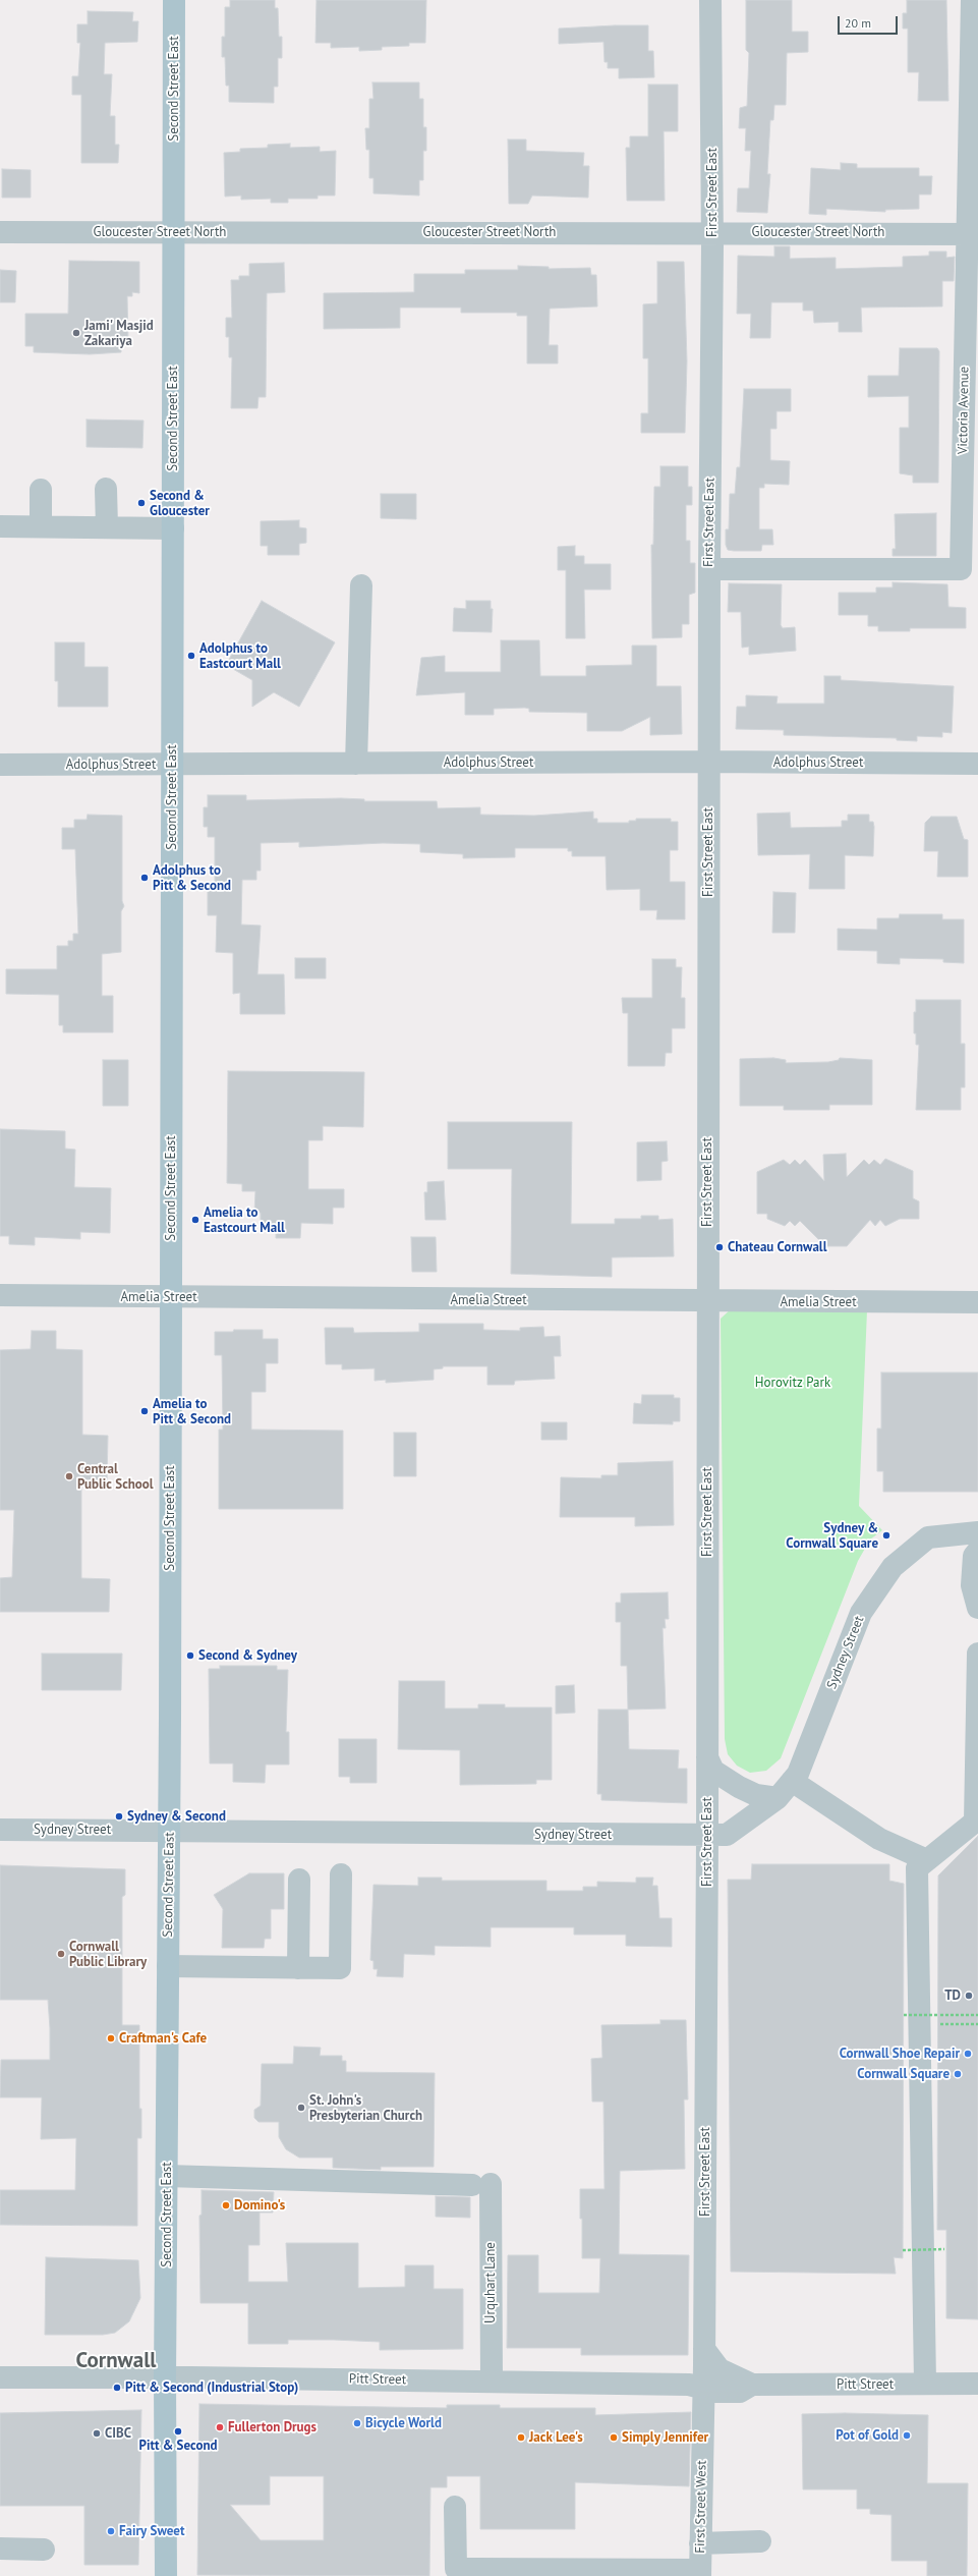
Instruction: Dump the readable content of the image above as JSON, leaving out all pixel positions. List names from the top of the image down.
{
  "streets": {
    "main road": ["Second Street East"],
    "street": [
      "First Street East",
      "Gloucester Street North",
      "Victoria Avenue",
      "Adolphus Street",
      "Amelia Street",
      "Sydney Street",
      "Urquhart Lane",
      "Pitt Street",
      "First Street West"
    ]
  },
  "crossings": [
    ["Second Street East", "Gloucester Street North"],
    ["Second Street East", "Adolphus Street"],
    ["Second Street East", "Amelia Street"],
    ["Second Street East", "Sydney Street"],
    ["Second Street East", "Urquhart Lane"],
    ["Second Street East", "Pitt Street"],
    ["First Street East", "Gloucester Street North"],
    ["First Street East", "Victoria Avenue"],
    ["First Street East", "Adolphus Street"],
    ["First Street East", "Amelia Street"],
    ["First Street East", "Sydney Street"],
    ["First Street East", "Pitt Street"],
    ["First Street East", "First Street West"],
    ["Gloucester Street North", "Victoria Avenue"],
    ["Urquhart Lane", "Pitt Street"],
    ["Pitt Street", "First Street West"]
  ],
  "districts": ["Cornwall"],
  "parks": ["Horovitz Park"],
  "places": [
    "Jami' Masjid Zakariya",
    "Second & Gloucester",
    "Adolphus to Eastcourt Mall",
    "Adolphus to Pitt & Second",
    "Amelia to Eastcourt Mall",
    "Chateau Cornwall",
    "Amelia to Pitt & Second",
    "Central Public School",
    "Sydney & Cornwall Square",
    "Second & Sydney",
    "Sydney & Second",
    "Cornwall Public Library",
    "TD",
    "Craftman's Cafe",
    "Cornwall Shoe Repair",
    "Cornwall Square",
    "St. John's Presbyterian Church",
    "Domino's",
    "Pitt & Second (Industrial Stop)",
    "Bicycle World",
    "Fullerton Drugs",
    "Pitt & Second",
    "CIBC",
    "Pot of Gold",
    "Jack Lee's",
    "Simply Jennifer",
    "Fairy Sweet"
  ],
  "scale_bar": "20 m"
}
